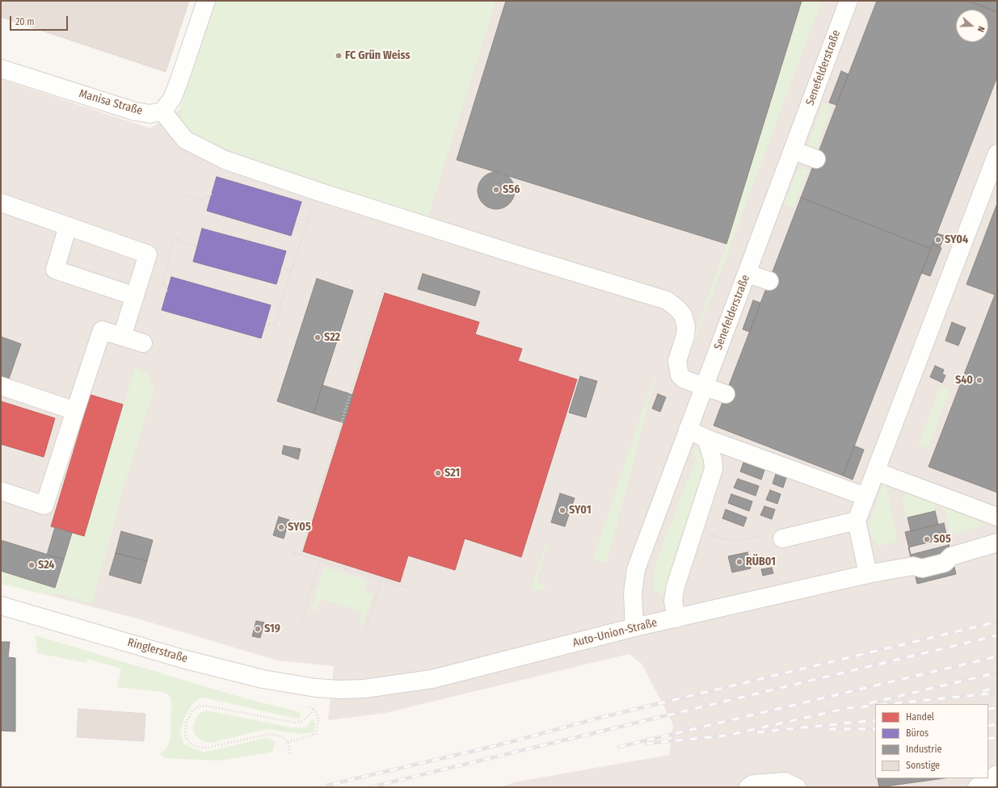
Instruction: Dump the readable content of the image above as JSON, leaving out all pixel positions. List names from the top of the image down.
{
  "streets": {
    "street": [
      "Senefelderstraße",
      "Manisa Straße",
      "Auto-Union-Straße",
      "Ringlerstraße"
    ]
  },
  "crossings": [
    ["Senefelderstraße", "Auto-Union-Straße"],
    ["Auto-Union-Straße", "Ringlerstraße"]
  ],
  "places": [
    "FC Grün Weiss",
    "S56",
    "SY04",
    "S22",
    "S40",
    "S21",
    "SY01",
    "SY05",
    "S05",
    "RÜB01",
    "S24",
    "S19"
  ],
  "legend": [
    "Handel",
    "Büros",
    "Industrie",
    "Sonstige"
  ],
  "scale_bar": "20 m",
  "north": "right"
}
